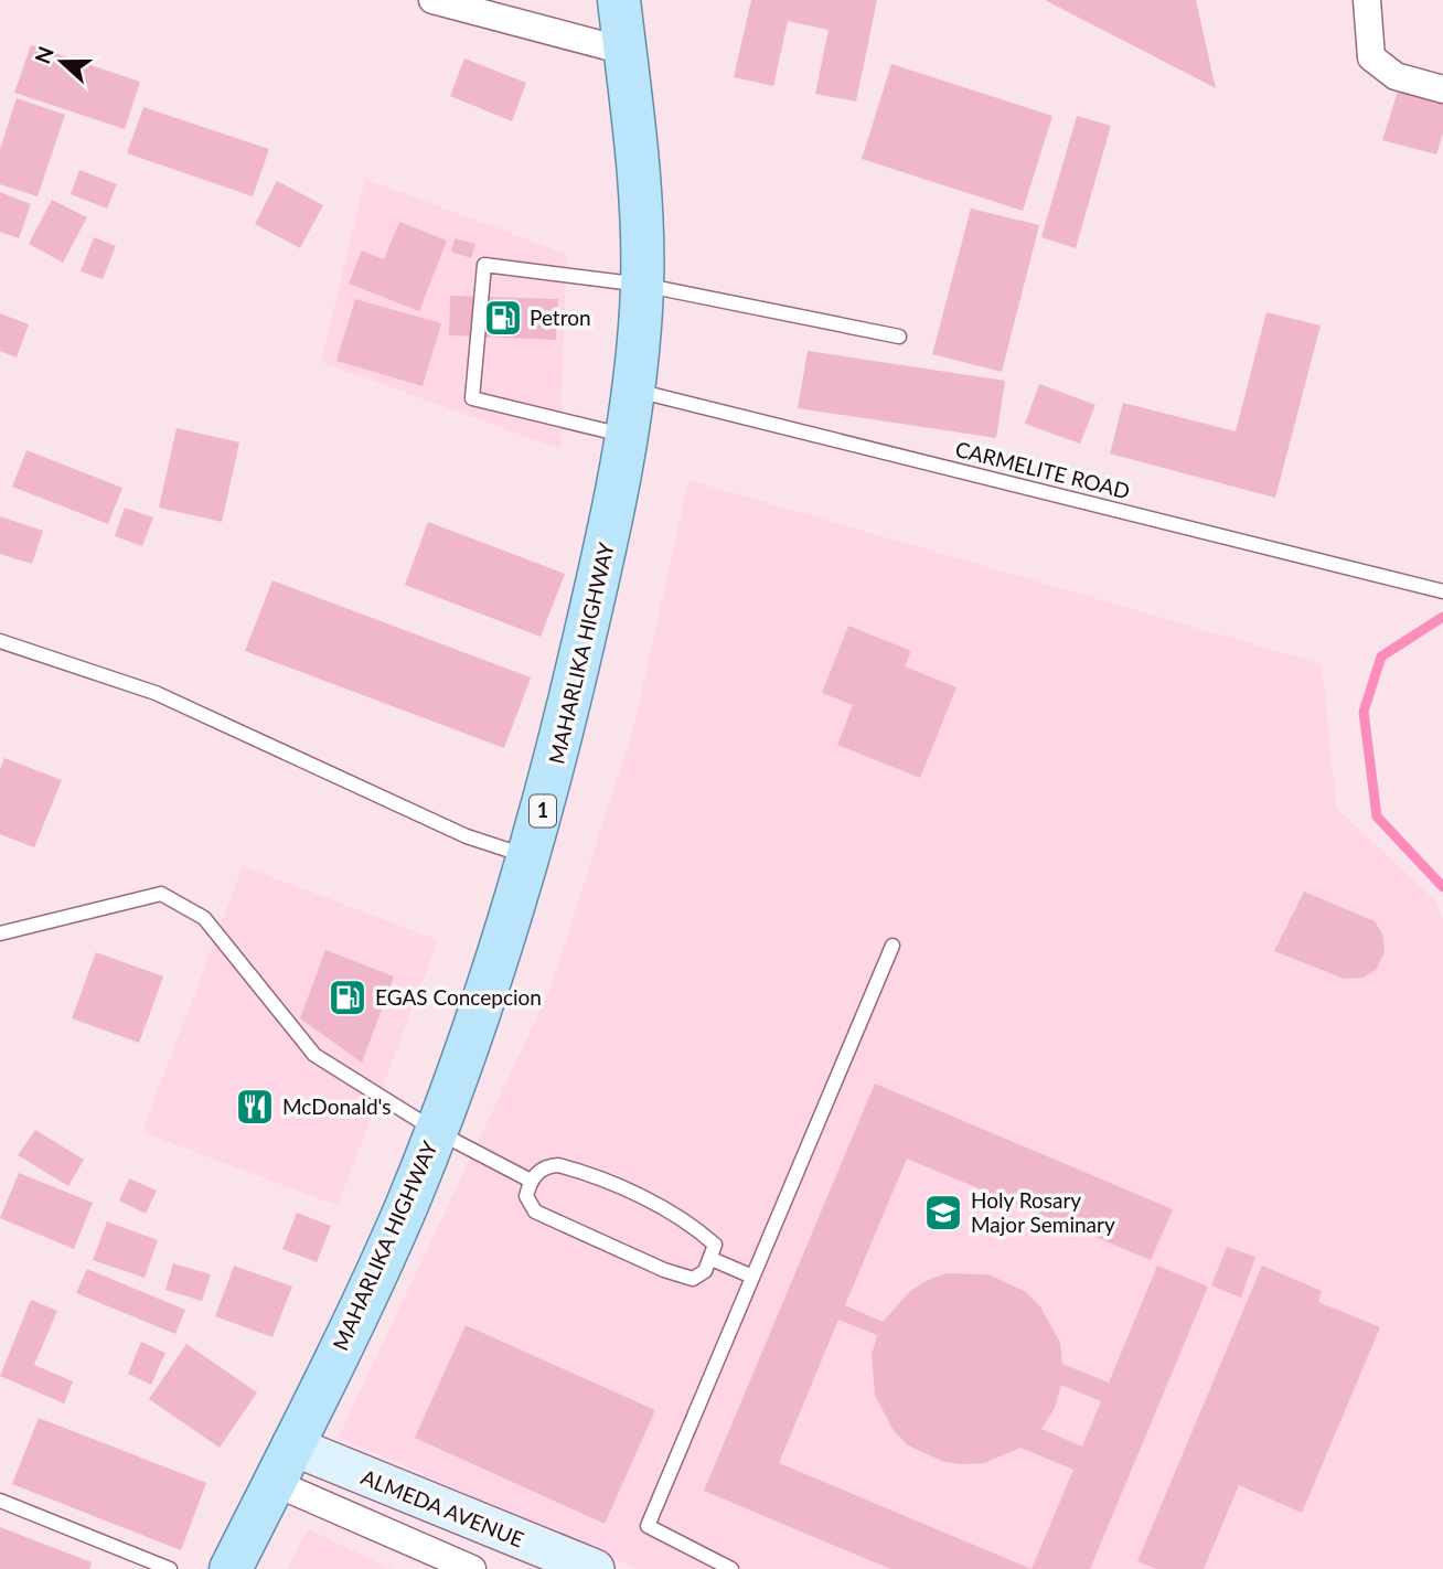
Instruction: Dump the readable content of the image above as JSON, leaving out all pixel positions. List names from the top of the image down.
{
  "streets": {
    "main road": ["MAHARLIKA HIGHWAY", "1", "ALMEDA AVENUE"],
    "lane": ["CARMELITE ROAD"]
  },
  "crossings": [
    ["CARMELITE ROAD", "MAHARLIKA HIGHWAY"],
    ["MAHARLIKA HIGHWAY", "ALMEDA AVENUE"]
  ],
  "places": {
    "fuel station": ["Petron", "EGAS Concepcion"],
    "restaurant": ["McDonald's"],
    "school or university": ["Holy Rosary Major Seminary"]
  },
  "north": "left"
}
